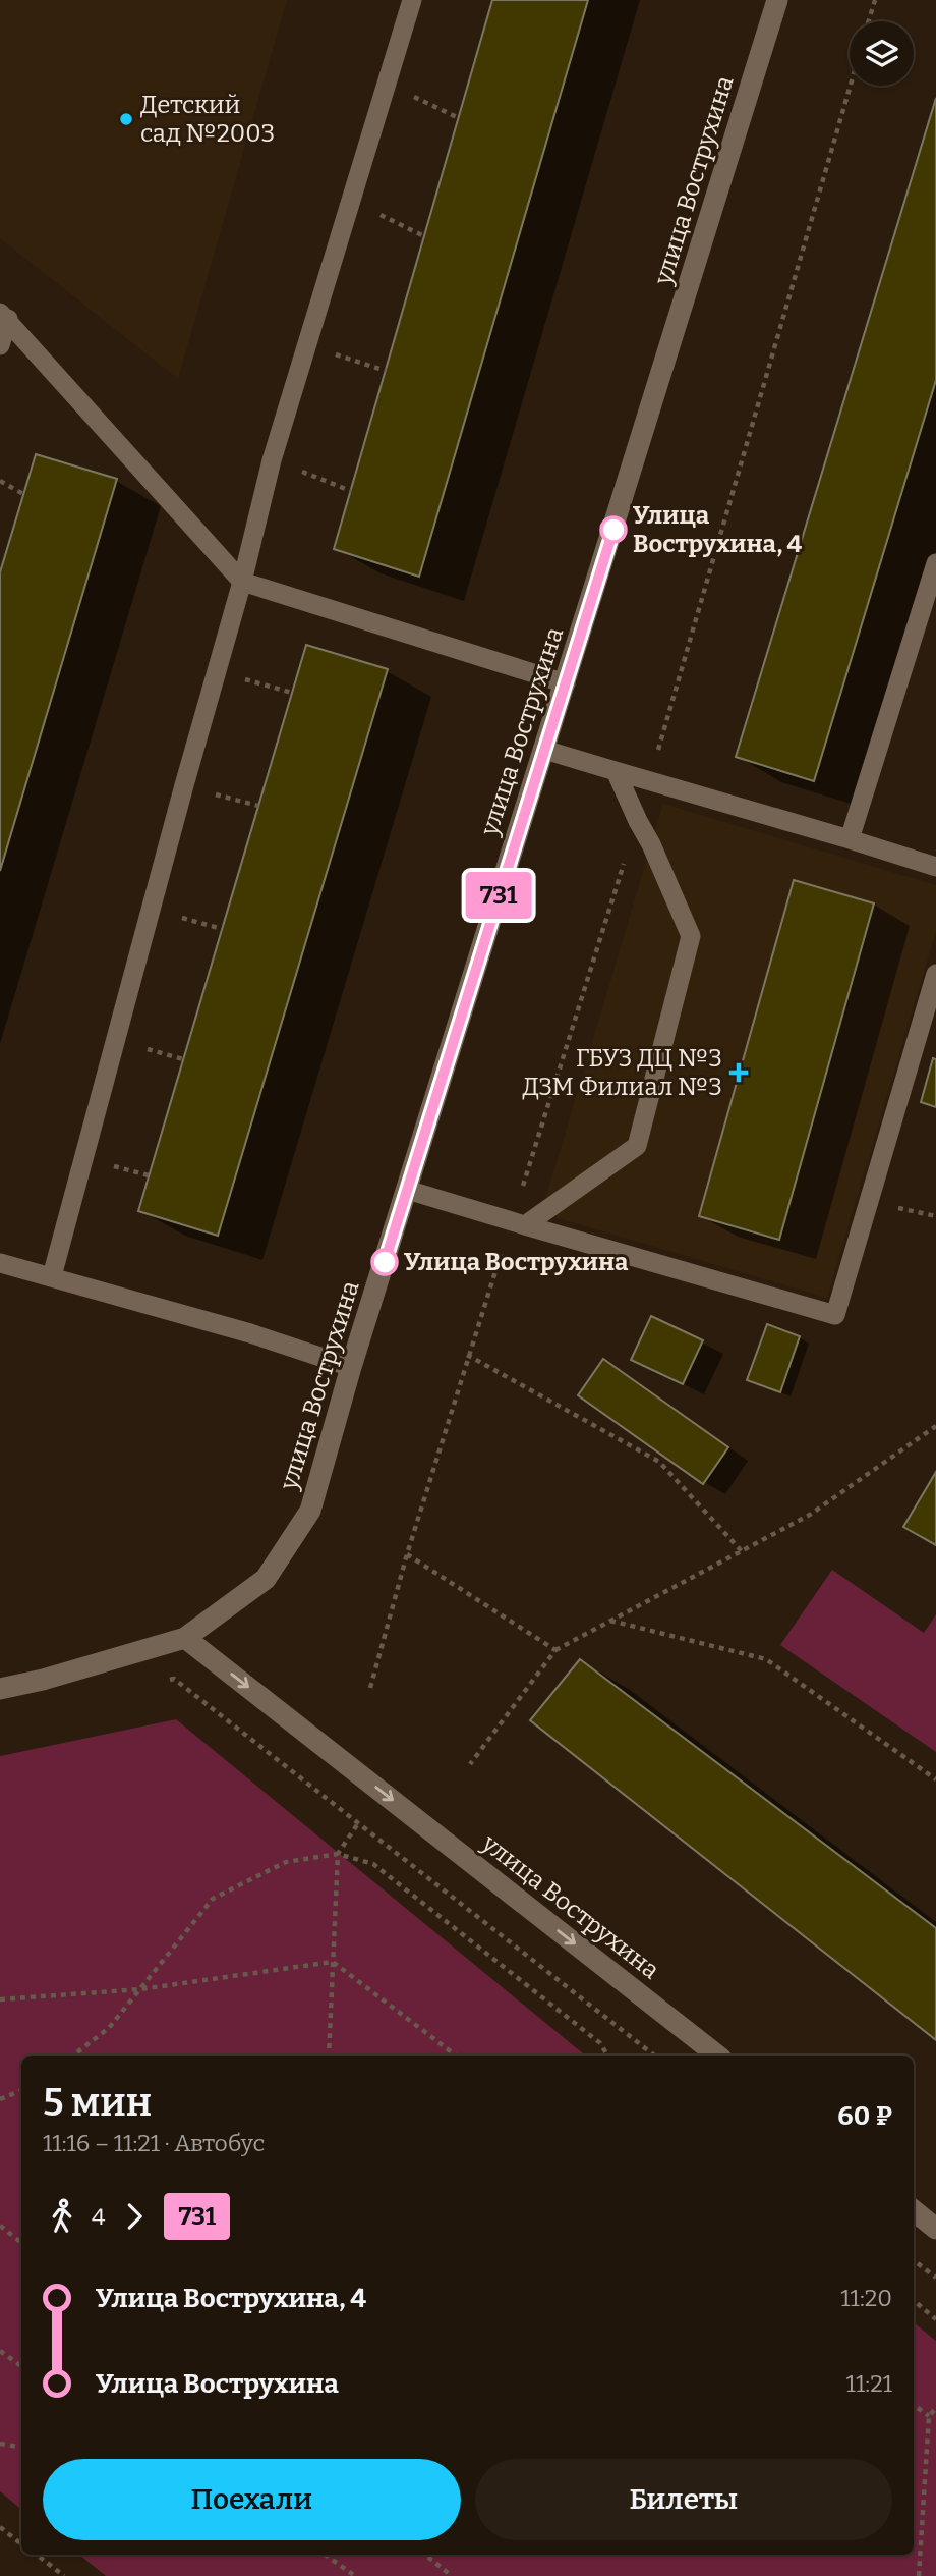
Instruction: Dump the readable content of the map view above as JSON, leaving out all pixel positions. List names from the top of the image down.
{
  "streets": {
    "street": ["улица Вострухина"]
  },
  "places": {
    "other": ["Детский сад №2003", "Улица Вострухина, 4", "Улица Вострухина"],
    "health": ["ГБУЗ ДЦ №3 ДЗМ Филиал №3"]
  },
  "lines": ["bus line 731"],
  "page": {
    "on_map": "731",
    "heading": ["5 мин", "11:16 – 11:21 · Автобус", "60 ₽"],
    "legs": ["4", "731"],
    "list": [
      {
        "name": "Улица Вострухина, 4",
        "value": "11:20"
      },
      {
        "name": "Улица Вострухина",
        "value": "11:21"
      }
    ],
    "buttons": ["Поехали", "Билеты"]
  }
}
